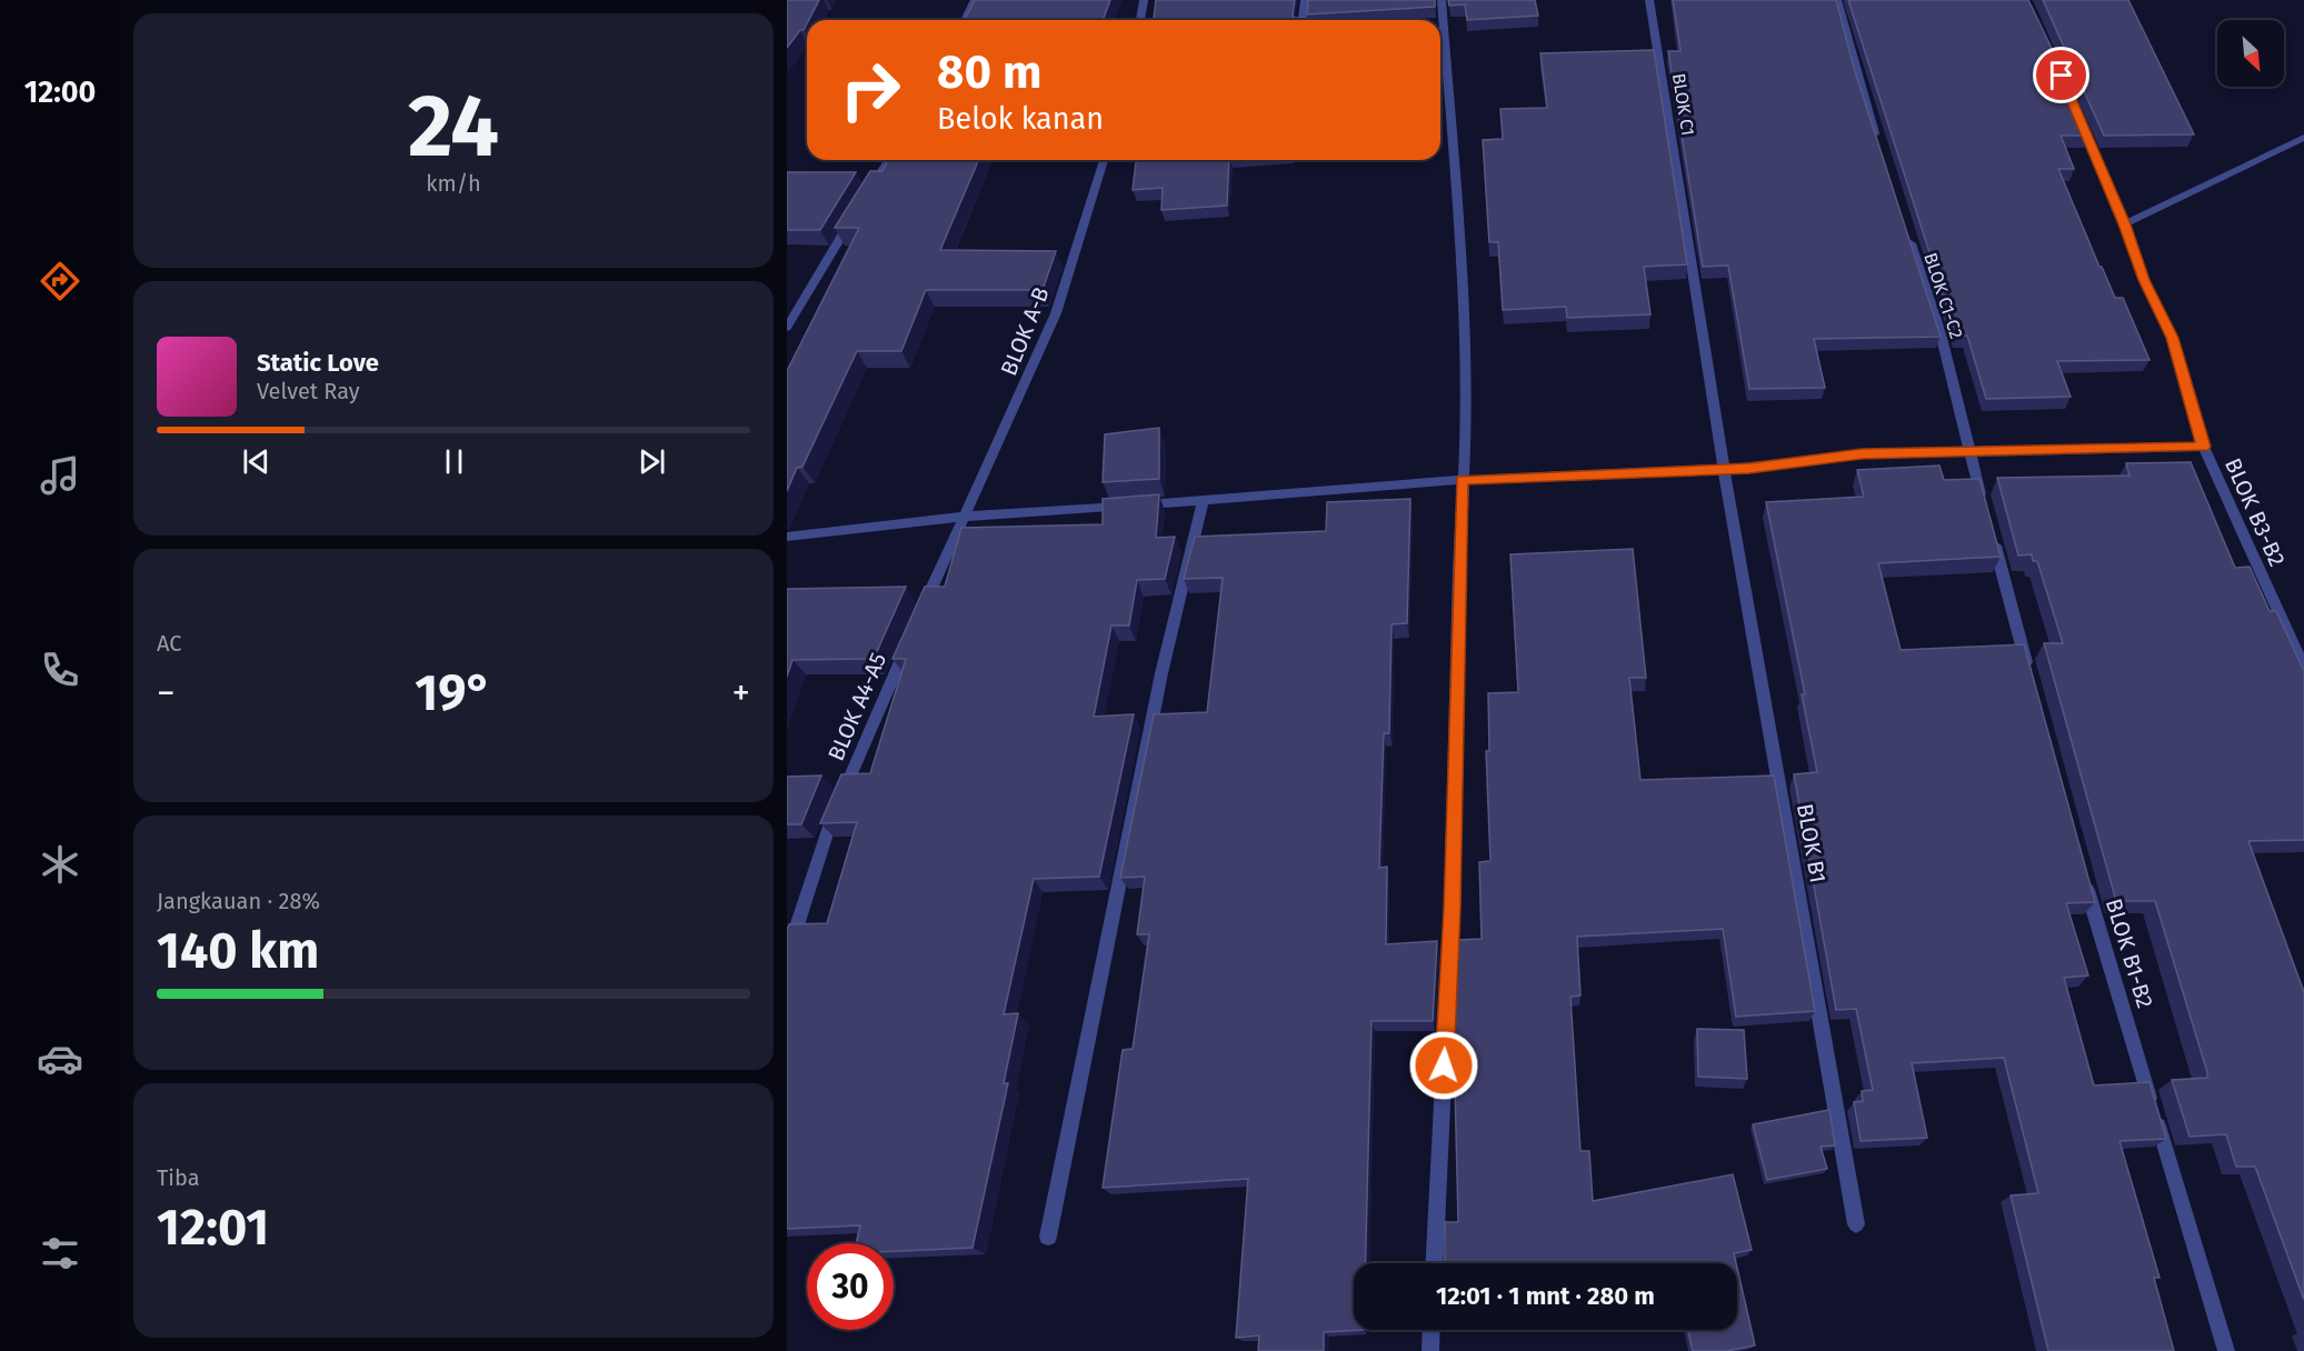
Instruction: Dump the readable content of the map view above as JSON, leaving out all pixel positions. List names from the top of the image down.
{
  "streets": {
    "street": [
      "BLOK C1",
      "BLOK C1-C2",
      "BLOK A-B",
      "BLOK B3-B2",
      "BLOK A4-A5",
      "BLOK B1",
      "BLOK B1-B2"
    ]
  },
  "crossings": [
    ["BLOK C1", "BLOK B1"]
  ],
  "north": "bottom right",
  "page": {
    "tabs": "12:00",
    "tile": [
      ["24", "km/h"],
      "AC",
      ["Jangkauan · 28%", "140 km"],
      ["Tiba", "12:01"]
    ],
    "turn": ["80 m", "Belok kanan"],
    "song": ["Static Love", "Velvet Ray"],
    "heat": ["−", "19°", "+"],
    "limit": "30",
    "trip": "12:01 · 1 mnt · 280 m"
  }
}
